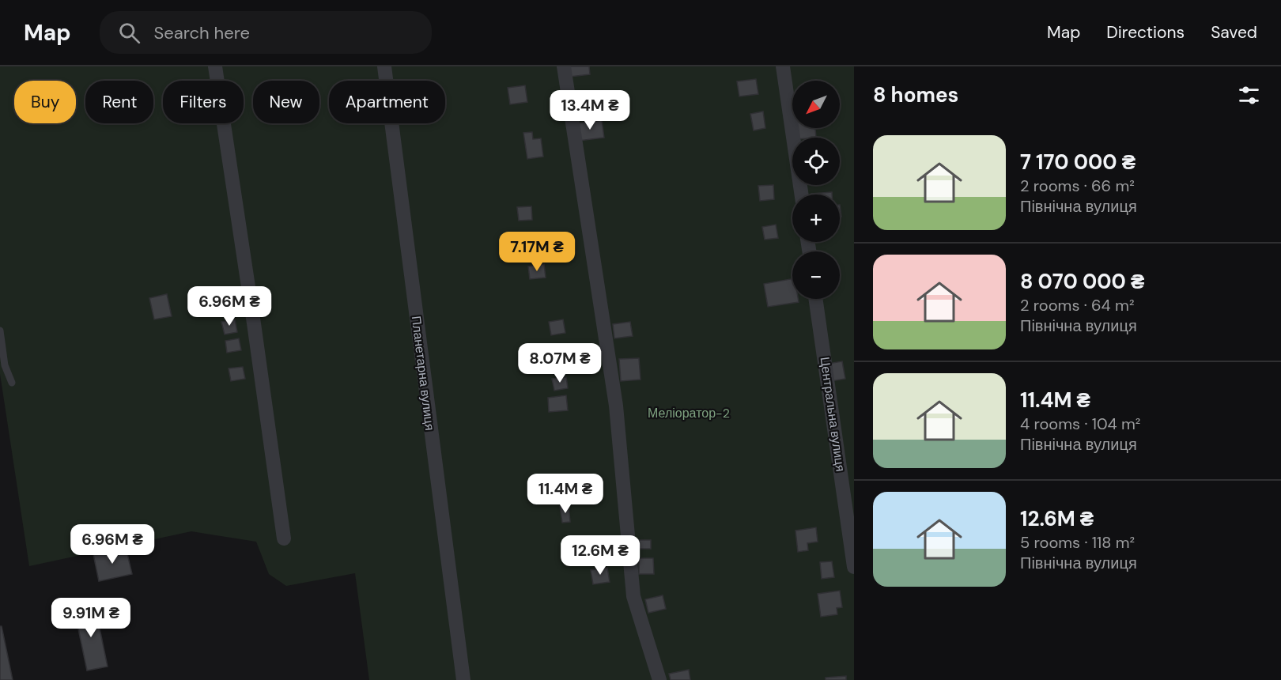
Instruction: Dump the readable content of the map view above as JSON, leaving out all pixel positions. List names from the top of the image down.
{
  "streets": {
    "street": ["Планетарна вулиця", "Центральна вулиця"]
  },
  "parks": ["Меліоратор-2"],
  "north": "bottom left",
  "page": {
    "header": "Map",
    "search": "Search here",
    "nav": ["Map", "Directions", "Saved"],
    "heading": "8 homes",
    "map_buttons": ["+", "−"],
    "chip": [
      "Buy",
      "Rent",
      "Filters",
      "New",
      "Apartment"
    ],
    "price": [
      "13.4M ₴",
      "7.17M ₴",
      "6.96M ₴",
      "8.07M ₴",
      "11.4M ₴",
      "6.96M ₴",
      "12.6M ₴",
      "9.91M ₴"
    ],
    "list": [
      {
        "name": "7 170 000 ₴",
        "note": "2 rooms · 66 m² · Північна вулиця"
      },
      {
        "name": "8 070 000 ₴",
        "note": "2 rooms · 64 m² · Північна вулиця"
      },
      {
        "name": "11.4M ₴",
        "note": "4 rooms · 104 m² · Північна вулиця"
      },
      {
        "name": "12.6M ₴",
        "note": "5 rooms · 118 m² · Північна вулиця"
      }
    ]
  }
}
